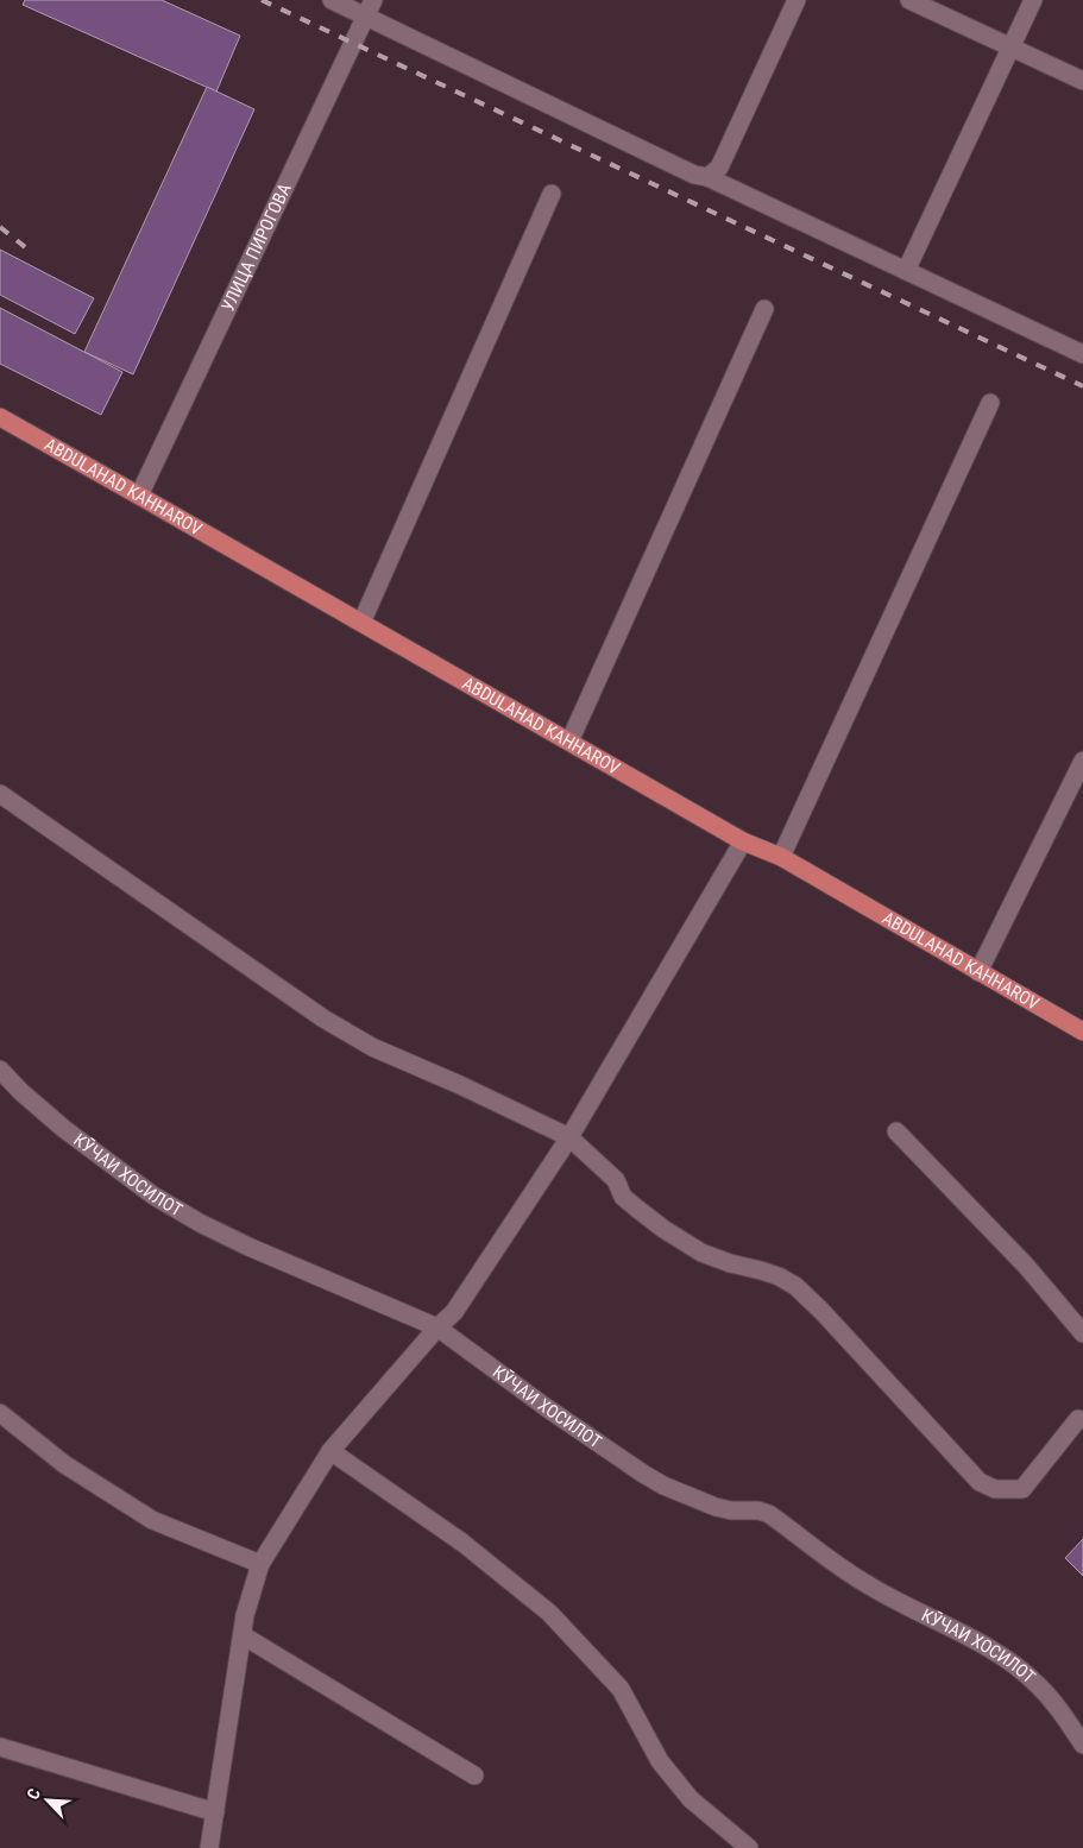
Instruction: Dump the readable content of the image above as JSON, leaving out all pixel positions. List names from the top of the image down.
{
  "streets": {
    "main road": ["ABDULAHAD KAHHAROV"],
    "street": ["УЛИЦА ПИРОГОВА", "КӮЧАИ ХОСИЛОТ"]
  },
  "crossings": [
    ["УЛИЦА ПИРОГОВА", "ABDULAHAD KAHHAROV"]
  ],
  "north": "top left"
}
